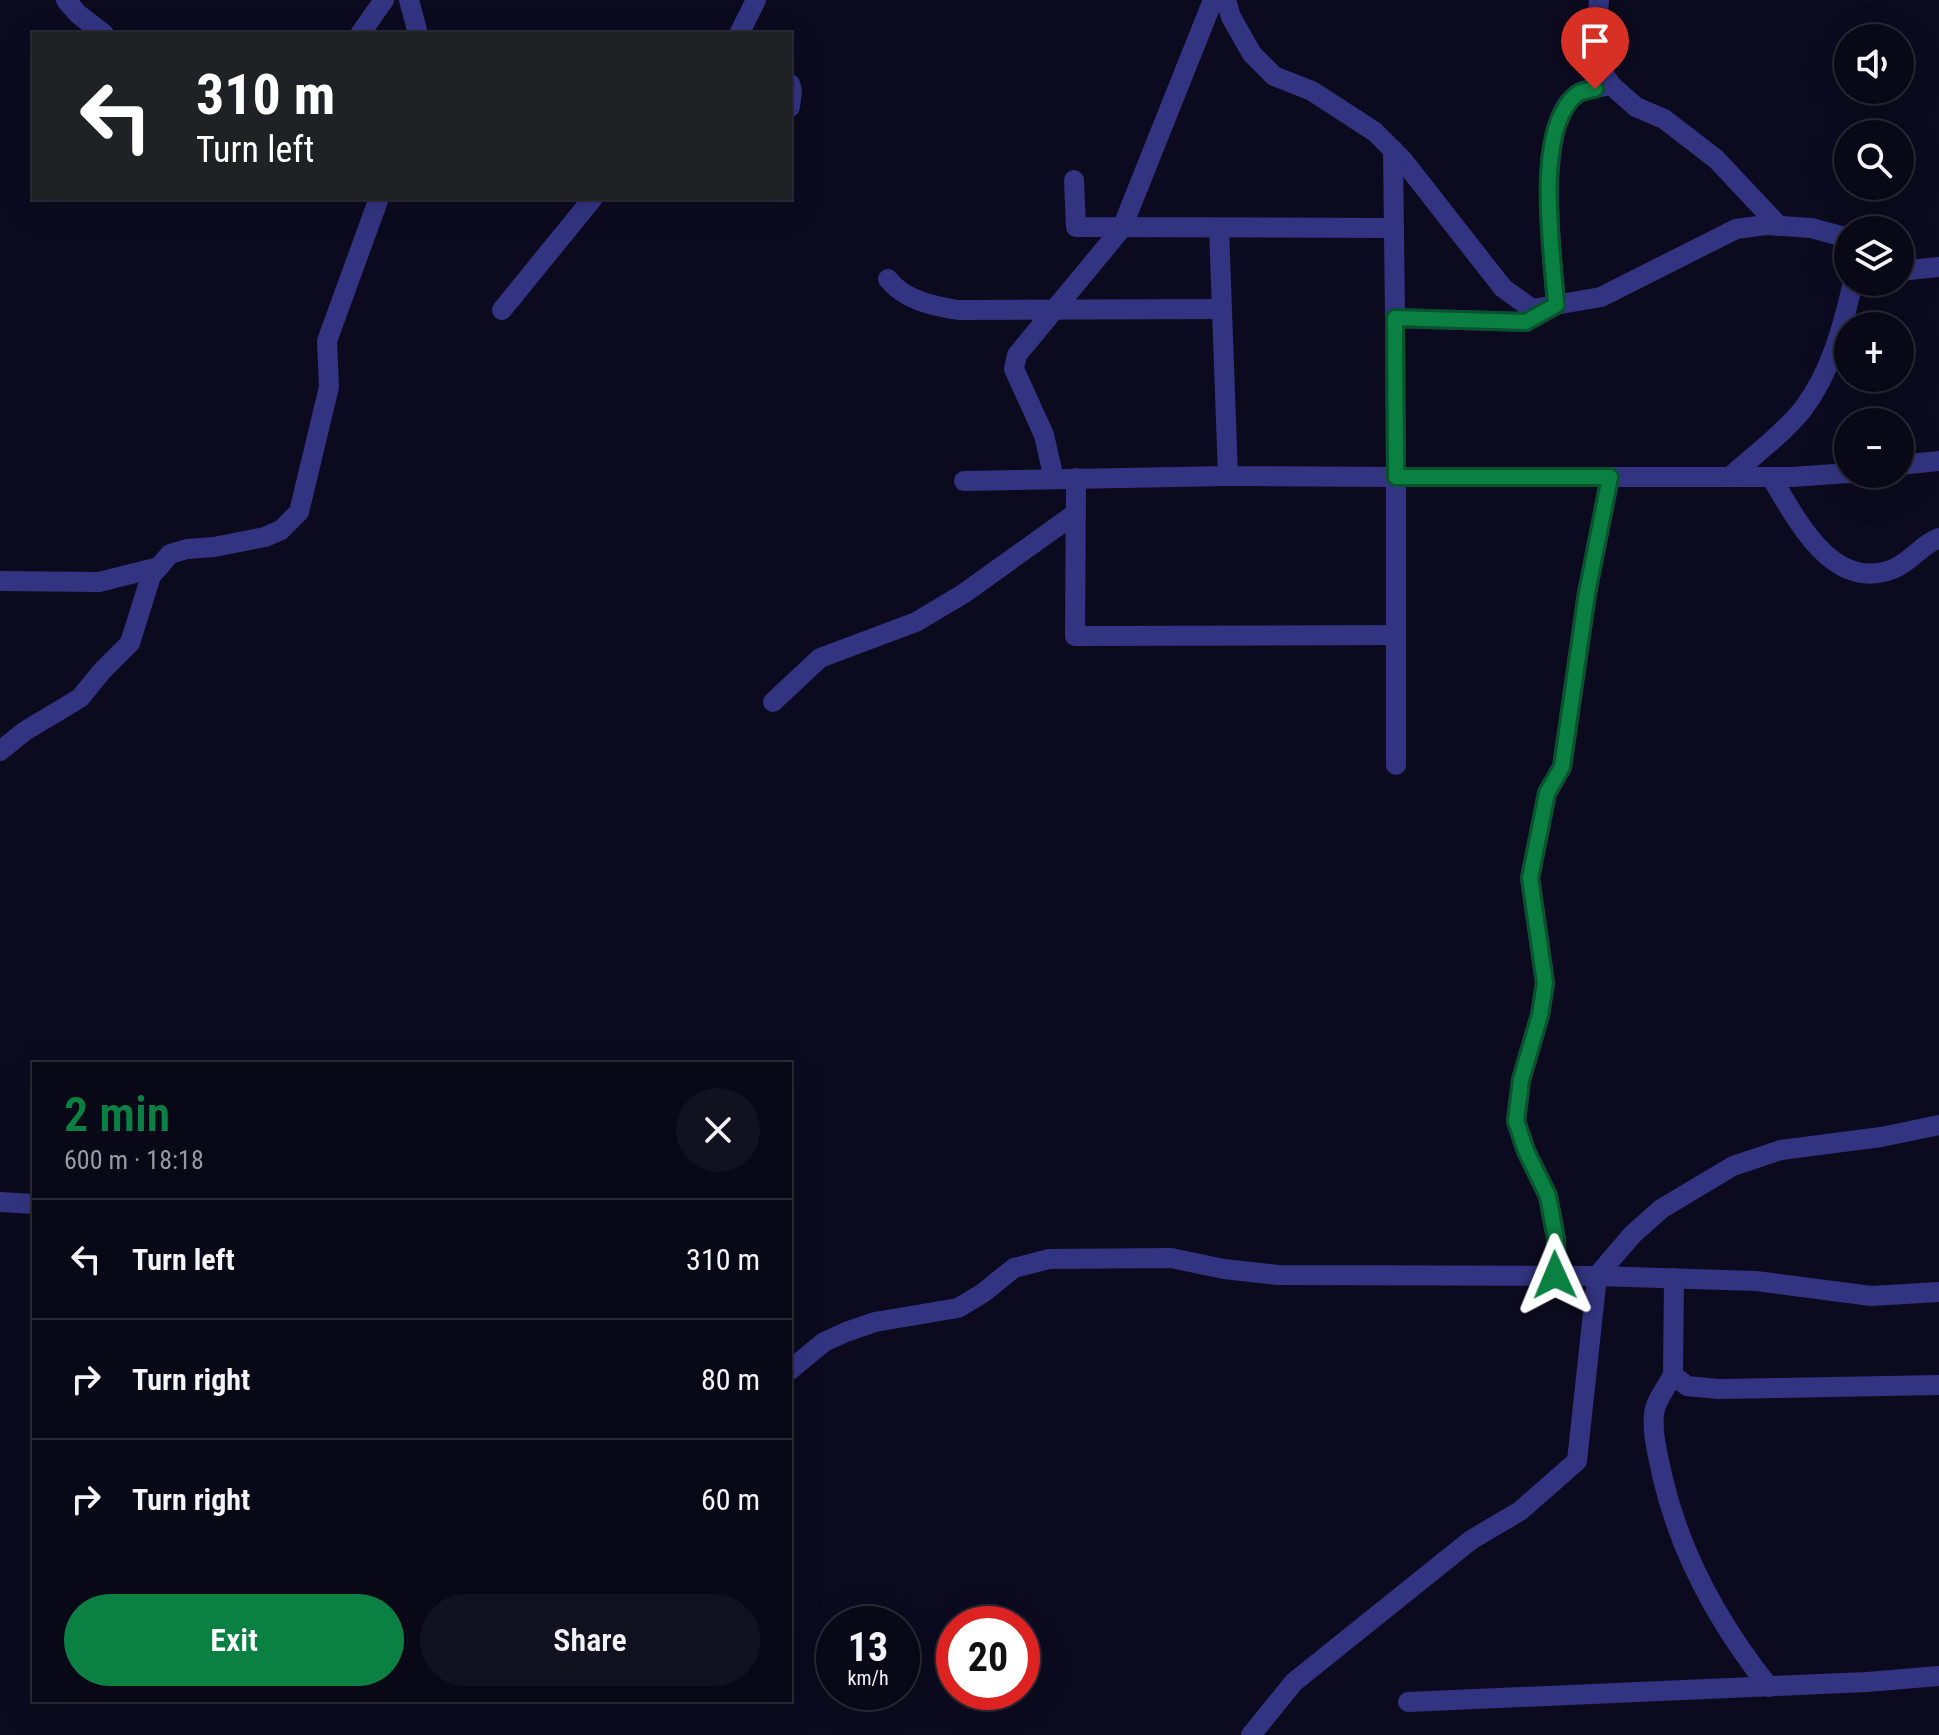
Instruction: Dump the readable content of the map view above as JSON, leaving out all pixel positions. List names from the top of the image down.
{
  "page": {
    "map_buttons": ["+", "−"],
    "turn": ["310 m", "Turn left"],
    "heading": ["2 min", "600 m · 18:18"],
    "list": [
      {
        "name": "Turn left",
        "value": "310 m"
      },
      {
        "name": "Turn right",
        "value": "80 m"
      },
      {
        "name": "Turn right",
        "value": "60 m"
      }
    ],
    "buttons": ["Exit", "Share"],
    "speed": "13 km/h",
    "limit": "20"
  }
}
